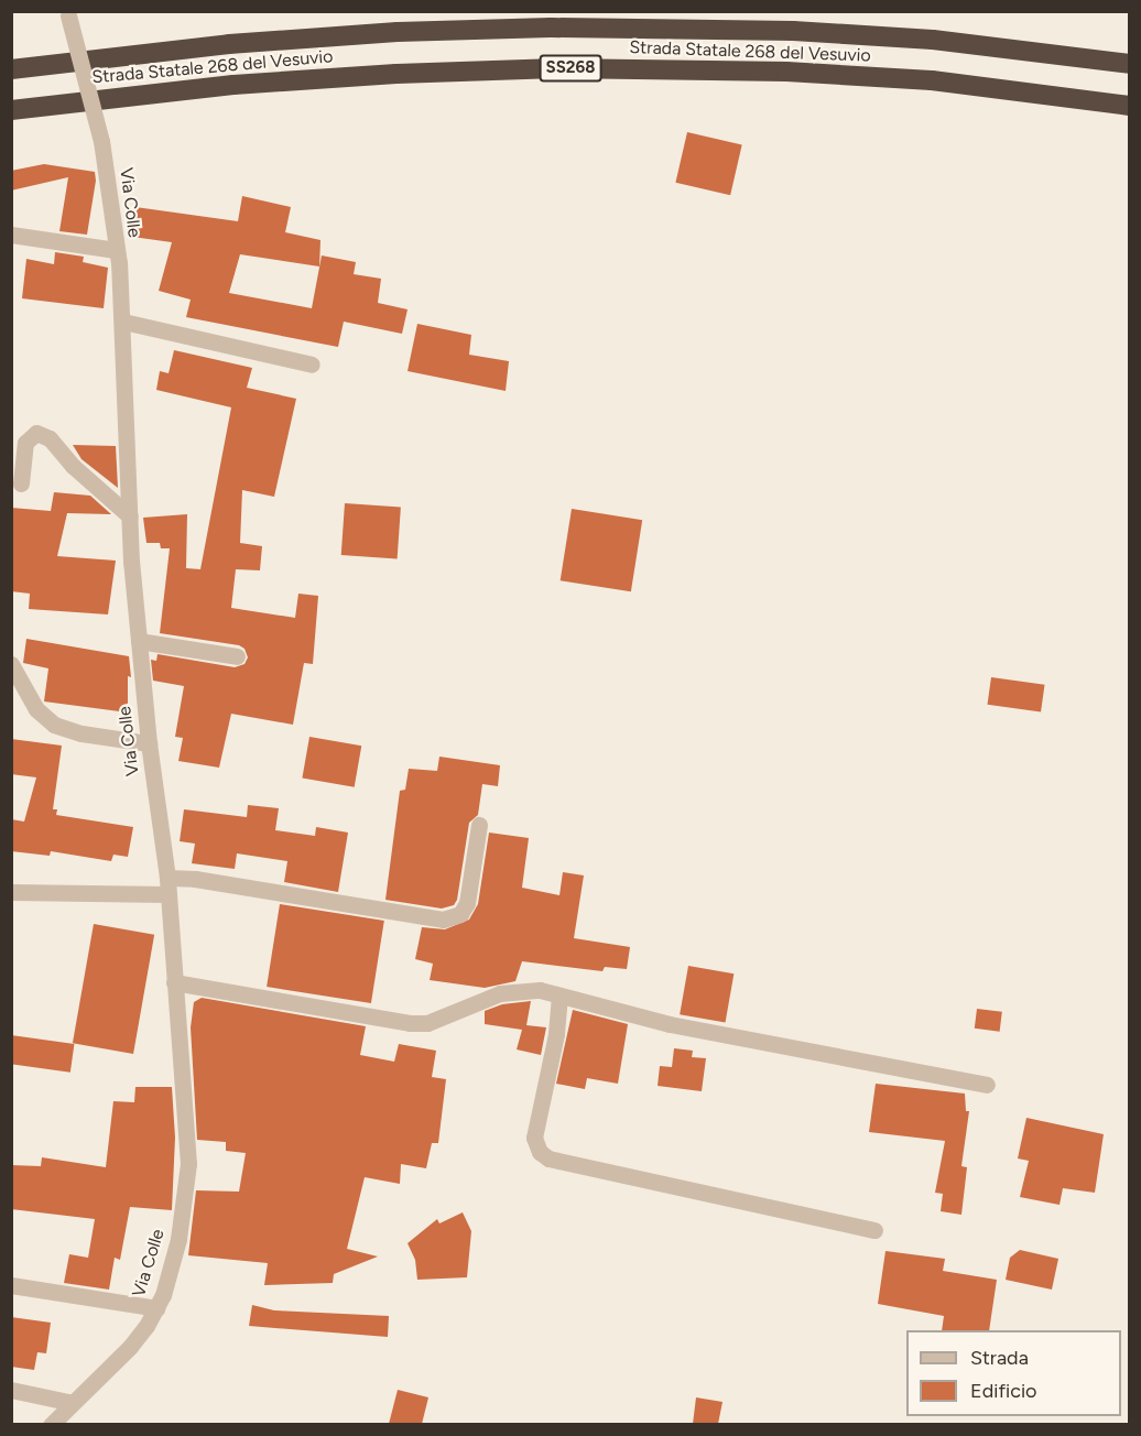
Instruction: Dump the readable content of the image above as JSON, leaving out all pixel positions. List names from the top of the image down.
{
  "streets": {
    "highway": ["Strada Statale 268 del Vesuvio", "SS268"],
    "street": ["Via Colle"]
  },
  "legend": ["Strada", "Edificio"]
}
